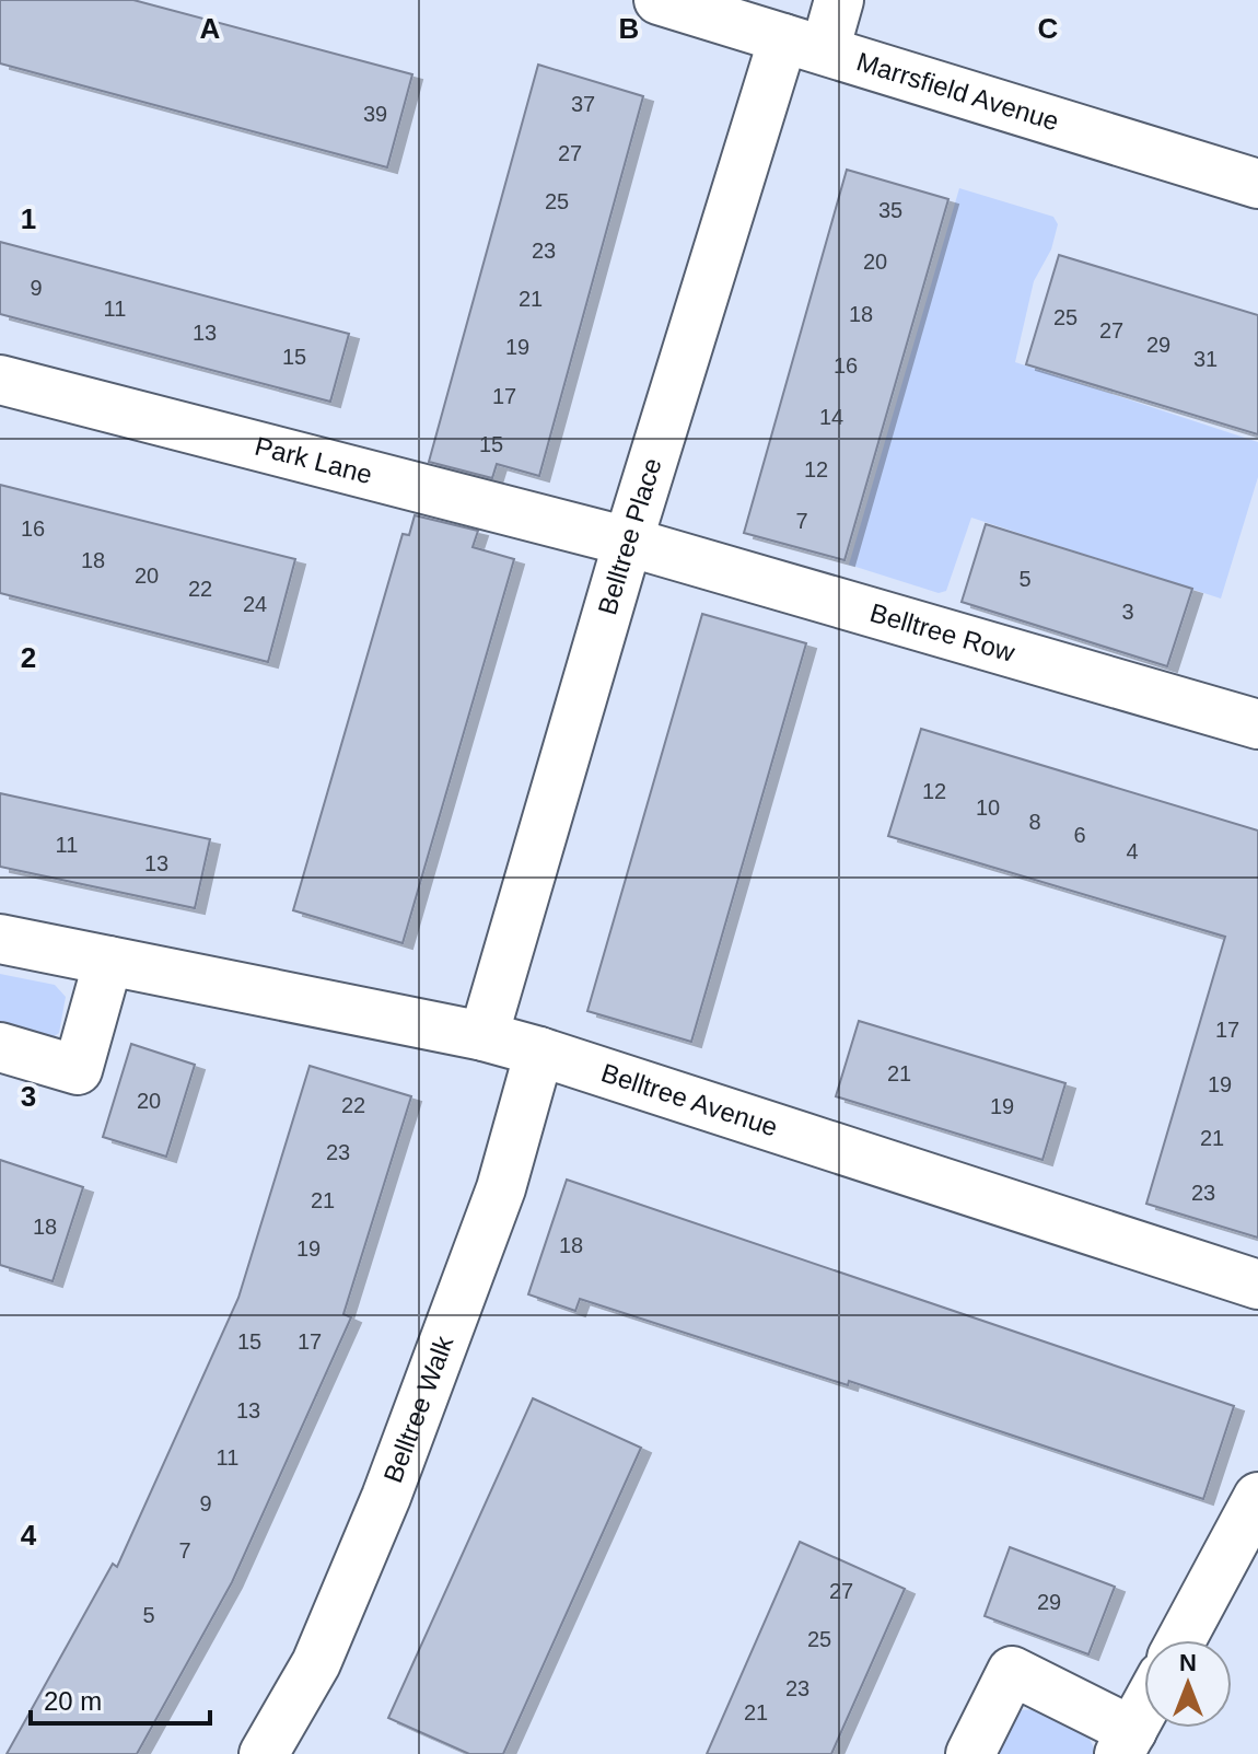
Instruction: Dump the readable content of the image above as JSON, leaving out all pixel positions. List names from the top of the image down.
{
  "streets": {
    "street": [
      "Marrsfield Avenue",
      "Park Lane",
      "Belltree Place",
      "Belltree Row",
      "Belltree Avenue",
      "Belltree Walk"
    ]
  },
  "crossings": [
    ["Marrsfield Avenue", "Belltree Place"],
    ["Park Lane", "Belltree Place"],
    ["Park Lane", "Belltree Row"],
    ["Belltree Place", "Belltree Row"],
    ["Belltree Place", "Belltree Avenue"],
    ["Belltree Avenue", "Belltree Walk"]
  ],
  "house_numbers": [
    "37",
    "39",
    "27",
    "25",
    "35",
    "23",
    "20",
    "9",
    "21",
    "11",
    "18",
    "25",
    "27",
    "13",
    "29",
    "19",
    "15",
    "31",
    "16",
    "17",
    "14",
    "15",
    "12",
    "7",
    "16",
    "18",
    "20",
    "5",
    "22",
    "24",
    "3",
    "12",
    "10",
    "8",
    "6",
    "11",
    "4",
    "13",
    "17",
    "21",
    "19",
    "20",
    "22",
    "19",
    "21",
    "23",
    "23",
    "21",
    "18",
    "18",
    "19",
    "15",
    "17",
    "13",
    "11",
    "9",
    "7",
    "27",
    "29",
    "5",
    "25",
    "23",
    "21"
  ],
  "scale_bar": "20 m",
  "north": "top",
  "grid": {
    "columns": ["A", "B", "C"],
    "rows": [
      "1",
      "2",
      "3",
      "4"
    ]
  }
}
